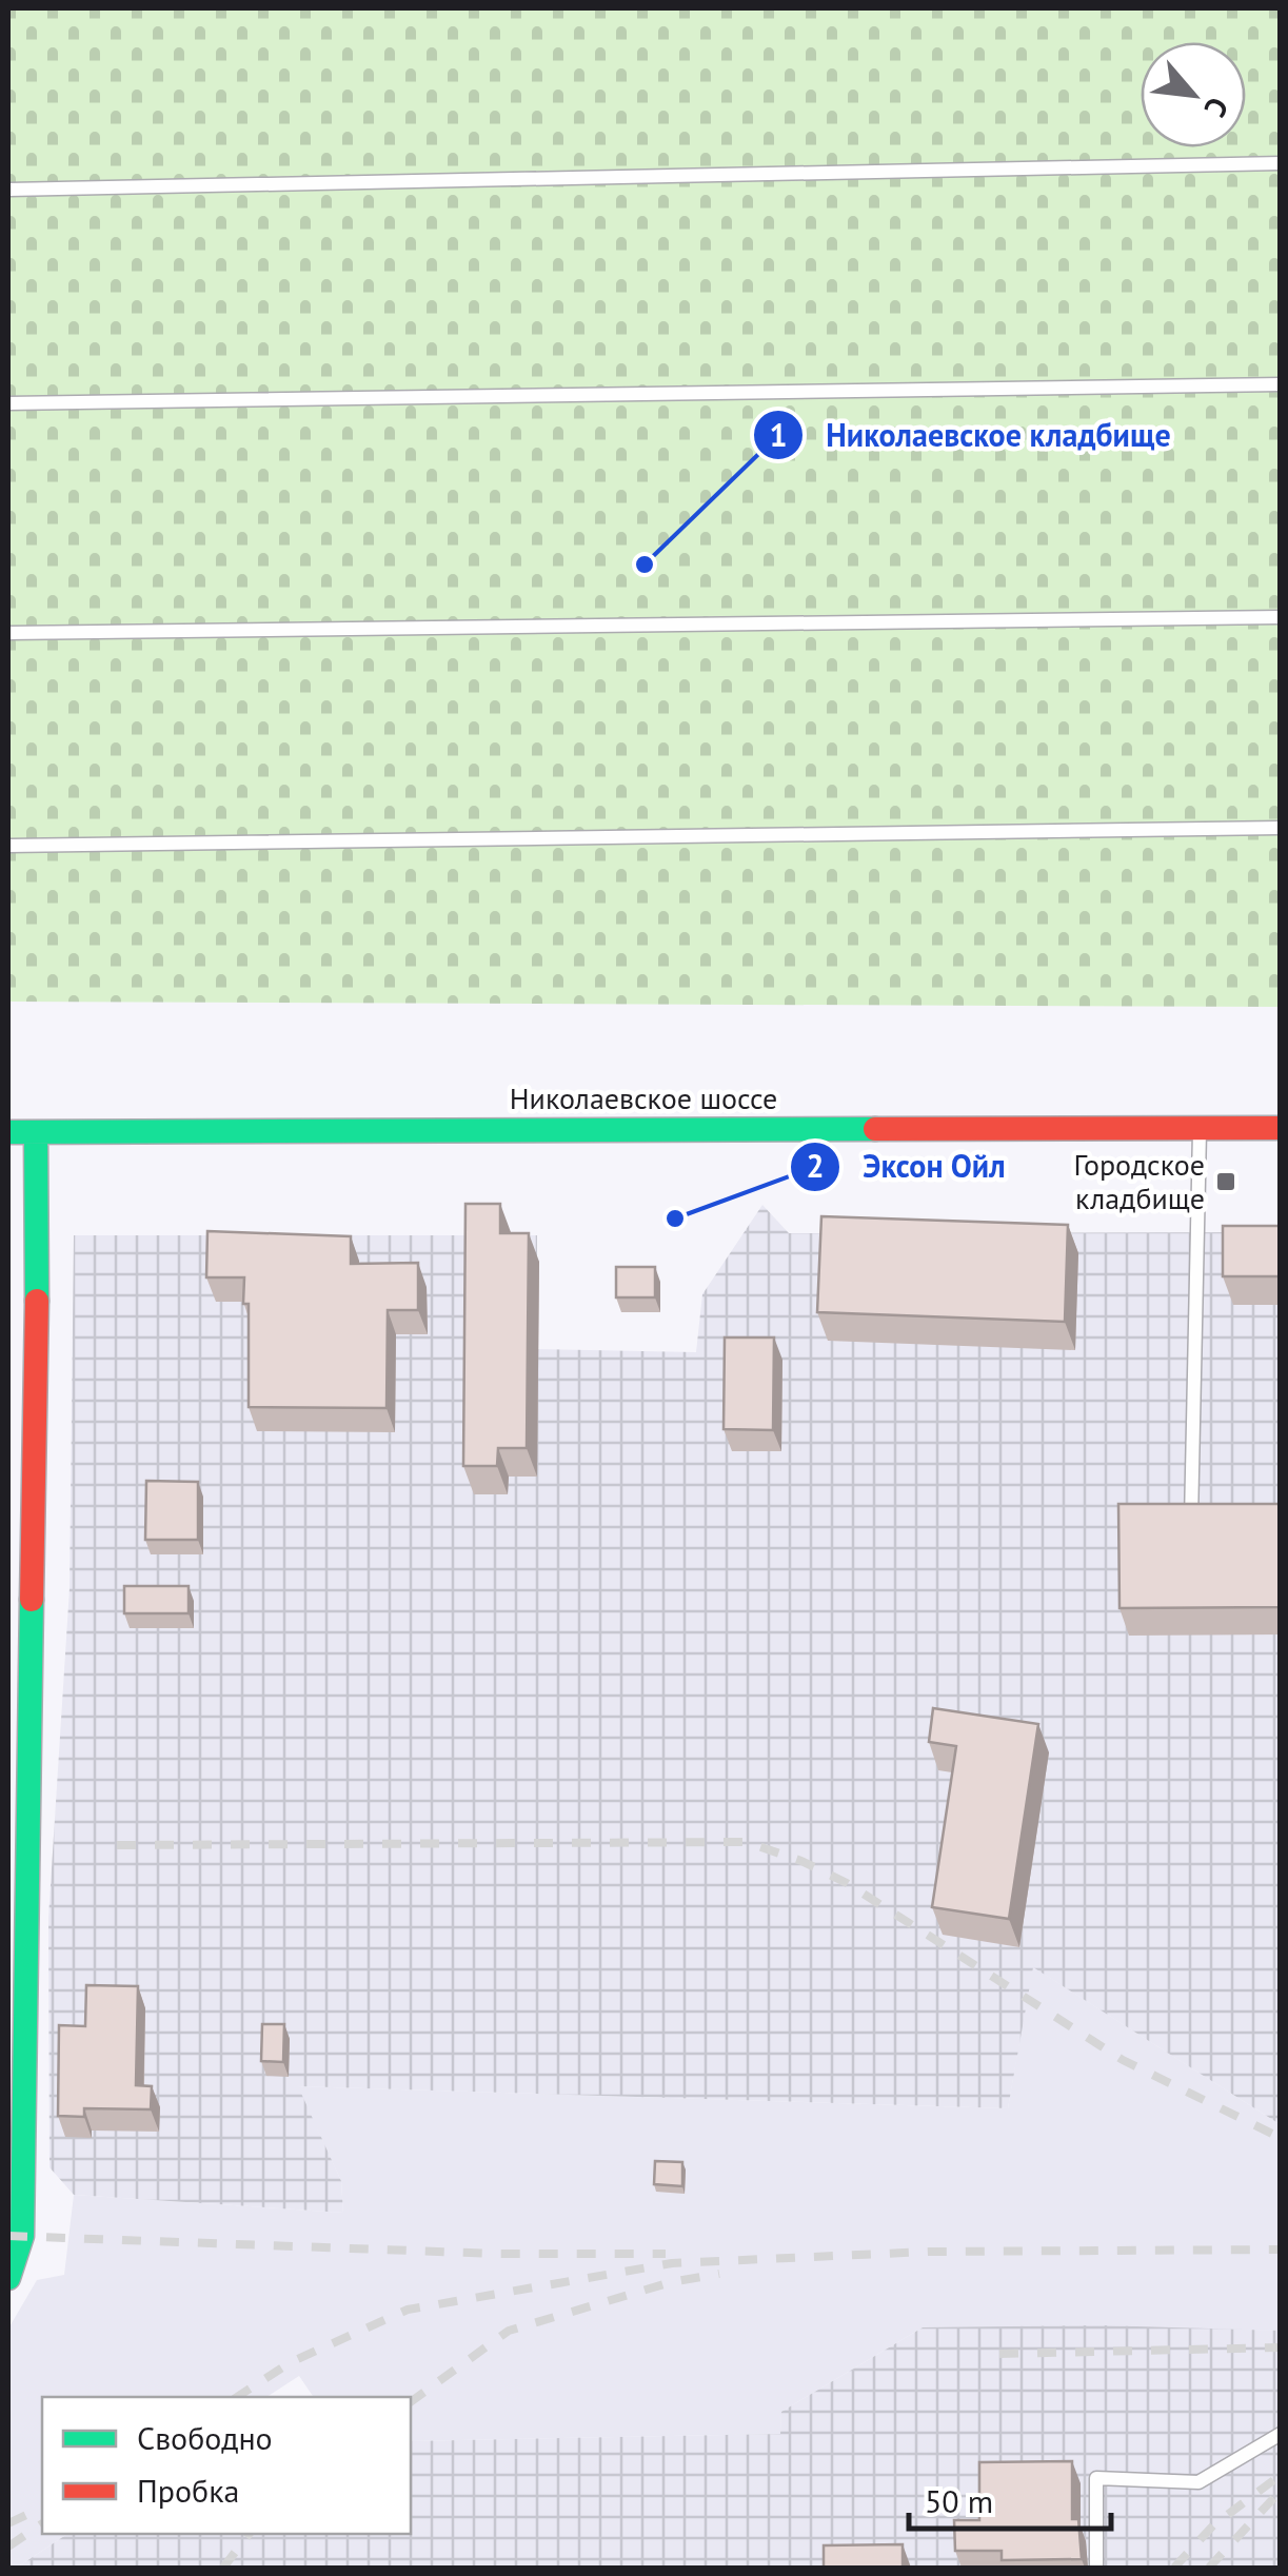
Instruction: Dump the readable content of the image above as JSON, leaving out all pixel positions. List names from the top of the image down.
{
  "streets": {
    "main road": ["Николаевское шоссе"]
  },
  "places": {
    "other": ["Николаевское кладбище", "Эксон Ойл"],
    "transit": ["Городское кладбище"]
  },
  "legend": ["Свободно", "Пробка"],
  "scale_bar": "50 m",
  "north": "bottom right"
}
